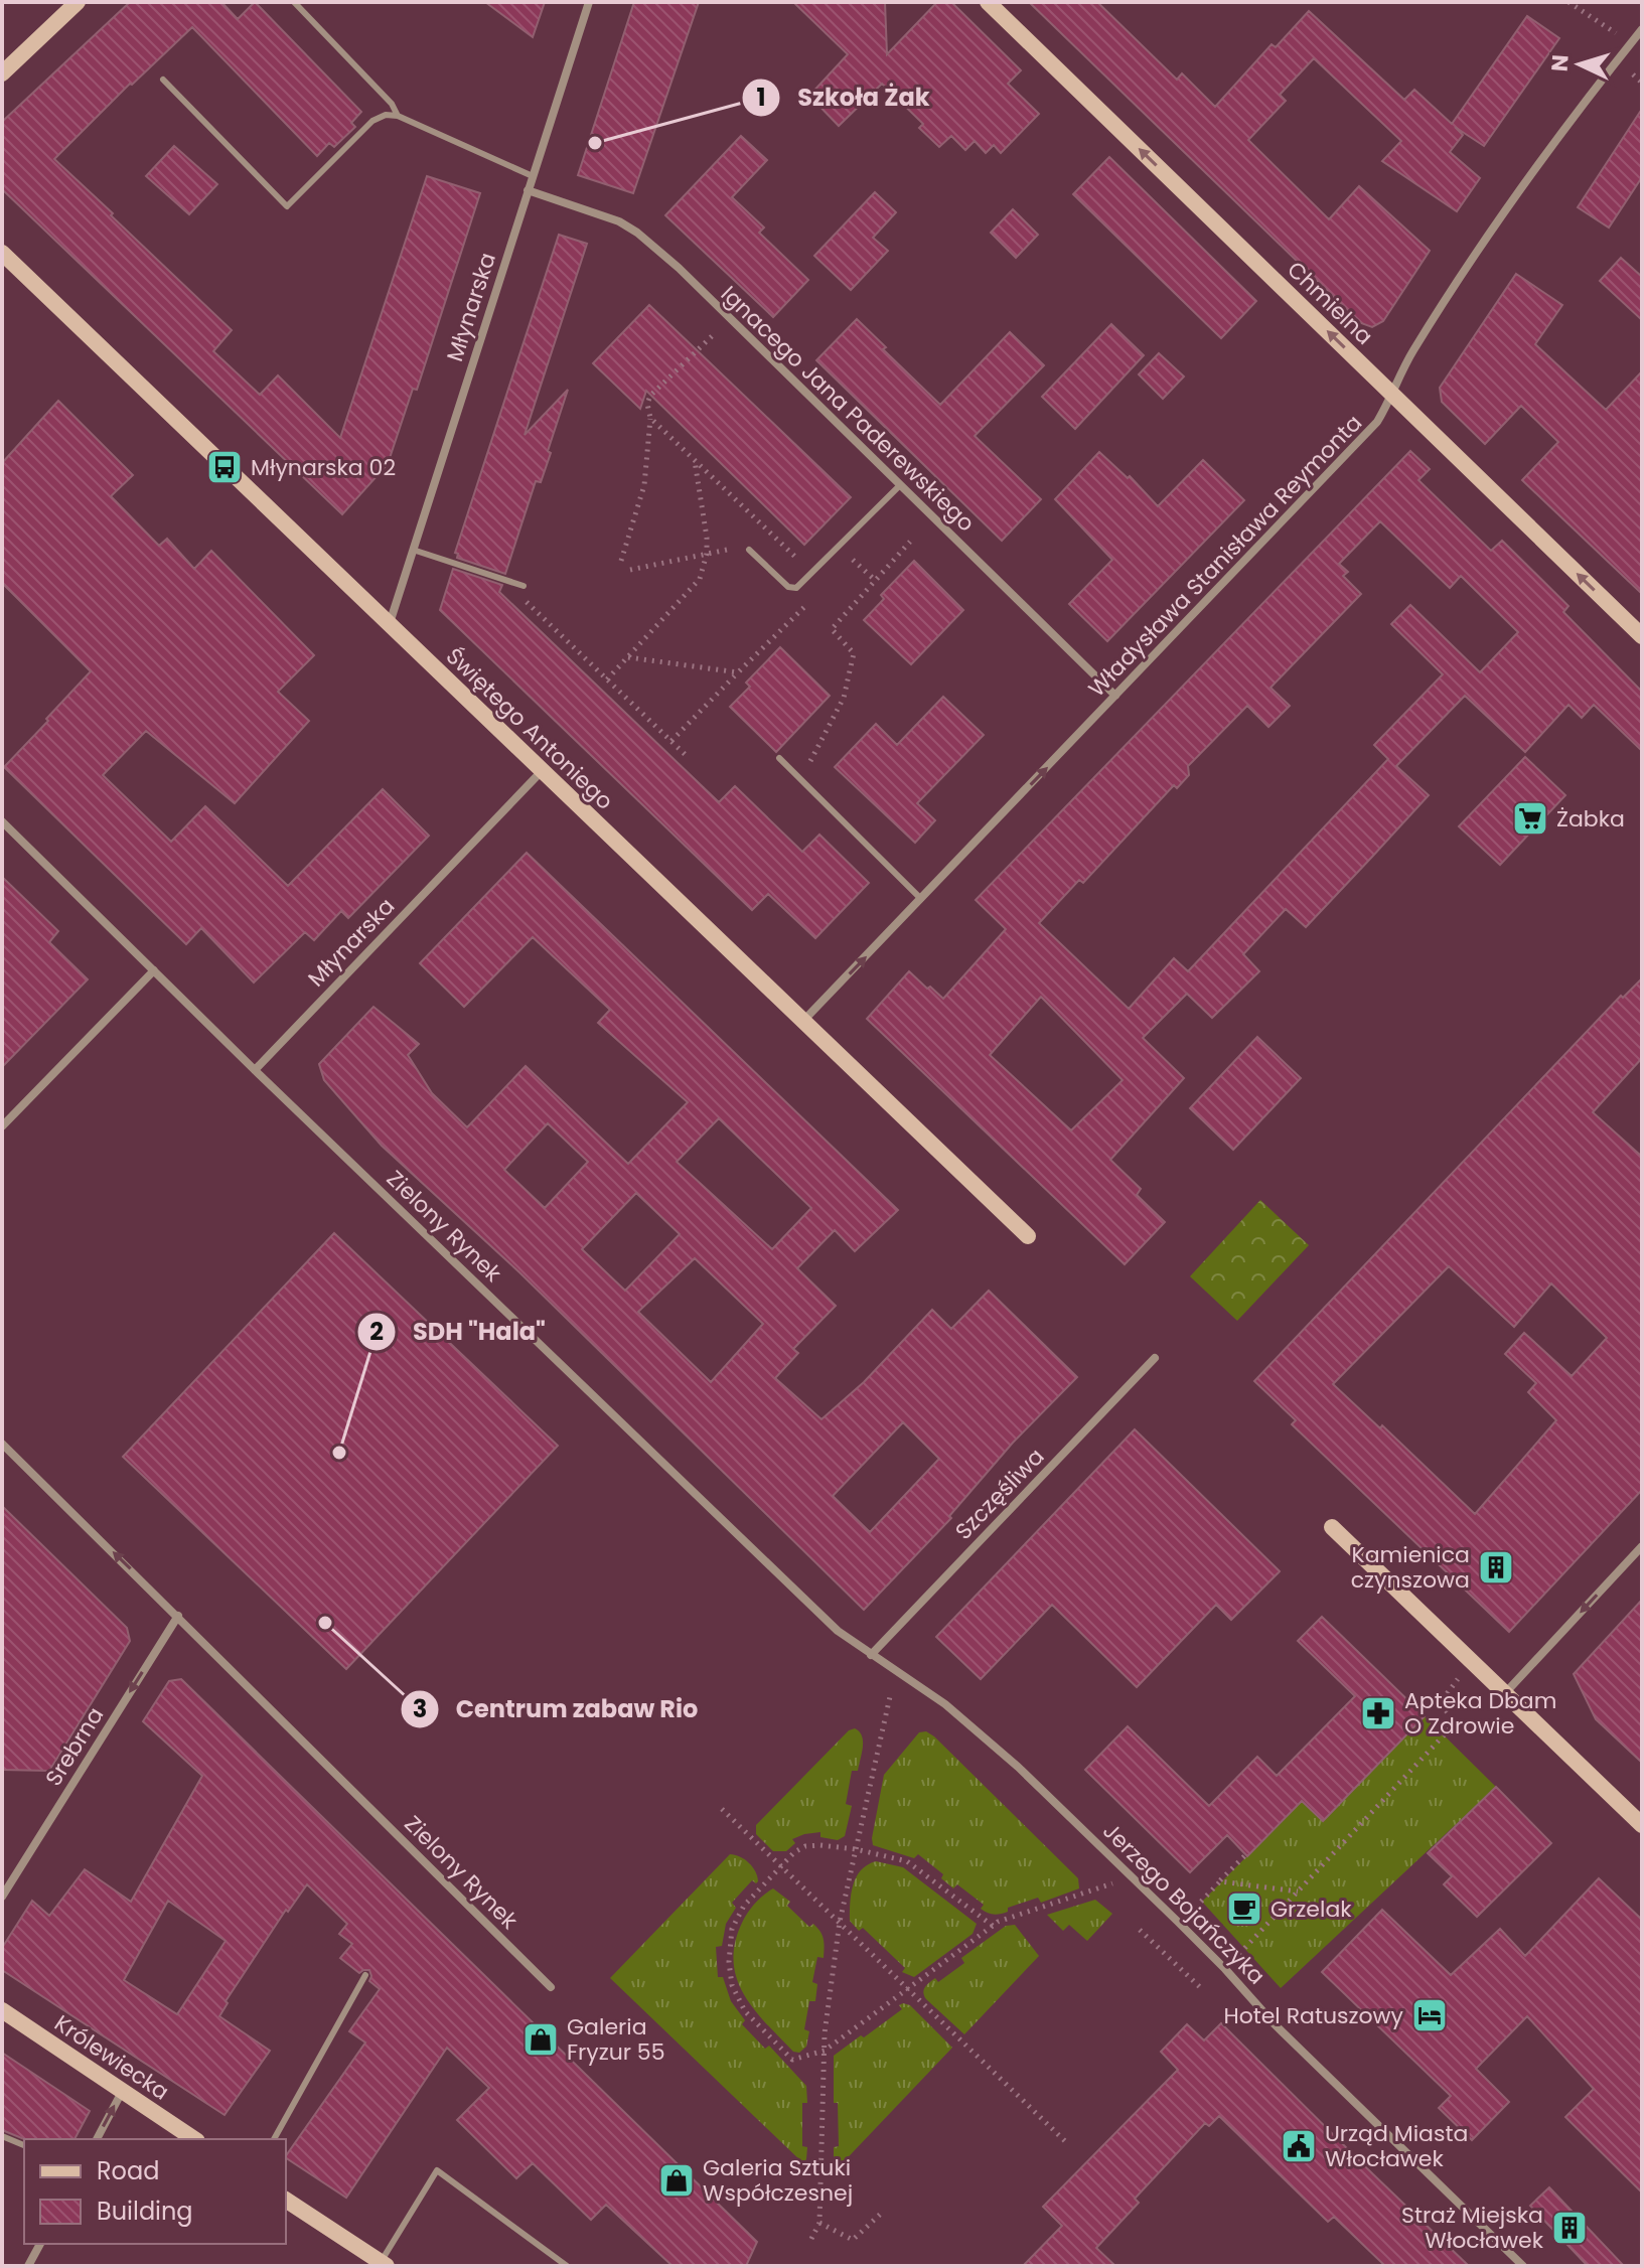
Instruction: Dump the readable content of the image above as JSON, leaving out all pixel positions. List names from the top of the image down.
{
  "streets": {
    "street": [
      "Chmielna",
      "Młynarska",
      "Ignacego Jana Paderewskiego",
      "Władysława Stanisława Reymonta",
      "Świętego Antoniego",
      "Zielony Rynek",
      "Szczęśliwa",
      "Srebrna",
      "Jerzego Bojańczyka",
      "Królewiecka"
    ]
  },
  "crossings": [
    ["Chmielna", "Władysława Stanisława Reymonta"],
    ["Młynarska", "Ignacego Jana Paderewskiego"],
    ["Młynarska", "Świętego Antoniego"],
    ["Młynarska", "Zielony Rynek"],
    ["Ignacego Jana Paderewskiego", "Władysława Stanisława Reymonta"],
    ["Władysława Stanisława Reymonta", "Świętego Antoniego"],
    ["Zielony Rynek", "Szczęśliwa"],
    ["Zielony Rynek", "Srebrna"],
    ["Zielony Rynek", "Jerzego Bojańczyka"],
    ["Szczęśliwa", "Jerzego Bojańczyka"]
  ],
  "one_way": ["Chmielna", "Srebrna"],
  "places": {
    "other": ["Szkoła Żak", "SDH \"Hala\"", "Centrum zabaw Rio"],
    "bus stop": ["Młynarska 02"],
    "supermarket": ["Żabka"],
    "building": ["Kamienica czynszowa", "Straż Miejska Włocławek"],
    "pharmacy": ["Apteka Dbam O Zdrowie"],
    "cafe": ["Grzelak"],
    "hotel": ["Hotel Ratuszowy"],
    "shop": ["Galeria Fryzur 55", "Galeria Sztuki Współczesnej"],
    "public building": ["Urząd Miasta Włocławek"]
  },
  "legend": ["Road", "Building"],
  "north": "left"
}
